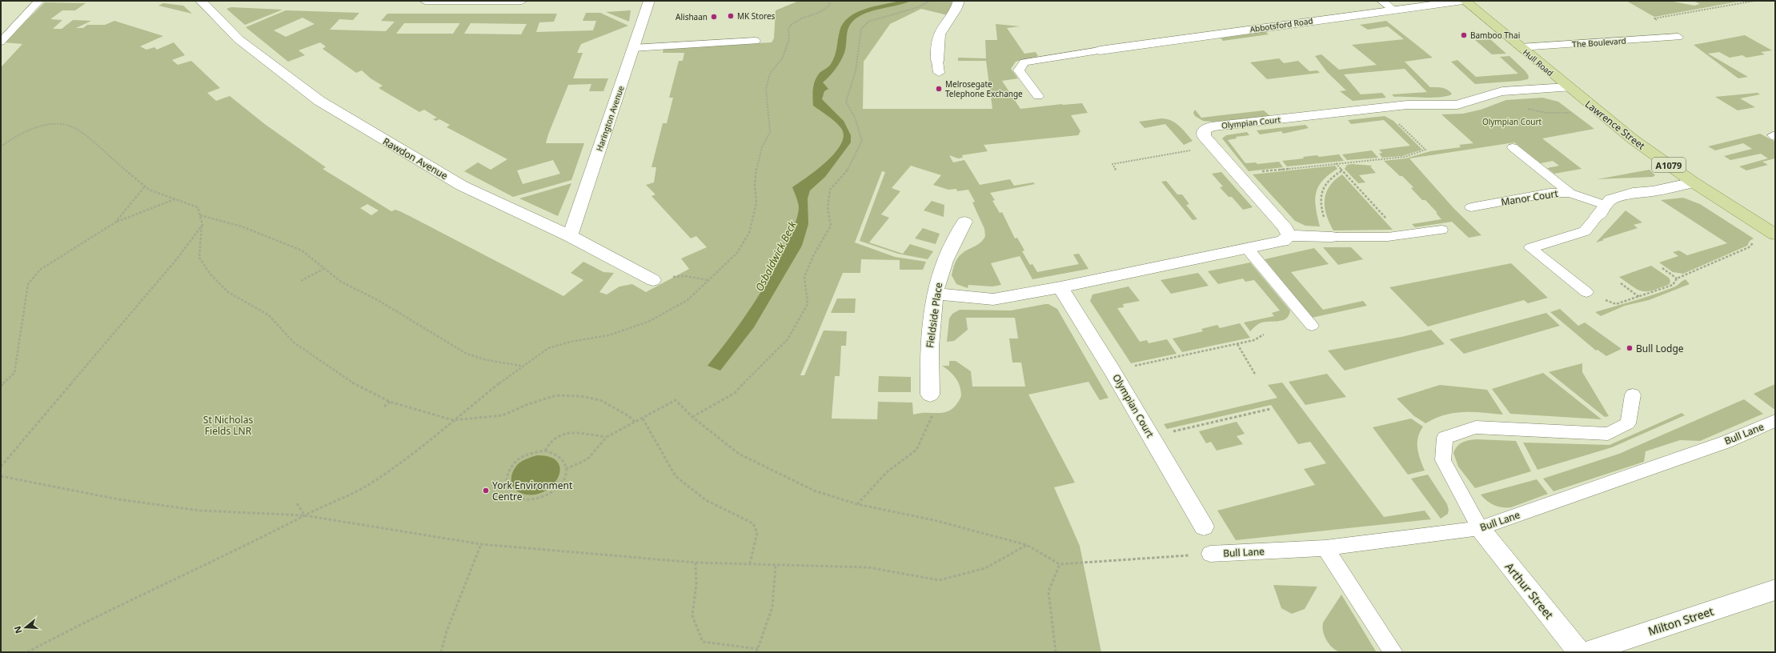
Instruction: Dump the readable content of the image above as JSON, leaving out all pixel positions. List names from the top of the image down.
{
  "streets": {
    "main road": ["Hull Road", "Lawrence Street", "A1079"],
    "street": [
      "Abbotsford Road",
      "Harington Avenue",
      "Olympian Court",
      "Rawdon Avenue",
      "Fieldside Place",
      "Arthur Street",
      "Milton Street"
    ],
    "lane": ["The Boulevard", "Manor Court", "Bull Lane"]
  },
  "crossings": [
    ["Abbotsford Road", "Hull Road"],
    ["The Boulevard", "Hull Road"],
    ["Hull Road", "Olympian Court"],
    ["Hull Road", "Lawrence Street"],
    ["Harington Avenue", "Rawdon Avenue"],
    ["Olympian Court", "Lawrence Street"],
    ["Bull Lane", "Arthur Street"]
  ],
  "water": ["Osbaldwick Beck"],
  "parks": ["Olympian Court", "St Nicholas Fields LNR"],
  "places": [
    "MK Stores",
    "Alishaan",
    "Bamboo Thai",
    "Melrosegate Telephone Exchange",
    "Bull Lodge",
    "York Environment Centre"
  ],
  "north": "left"
}
